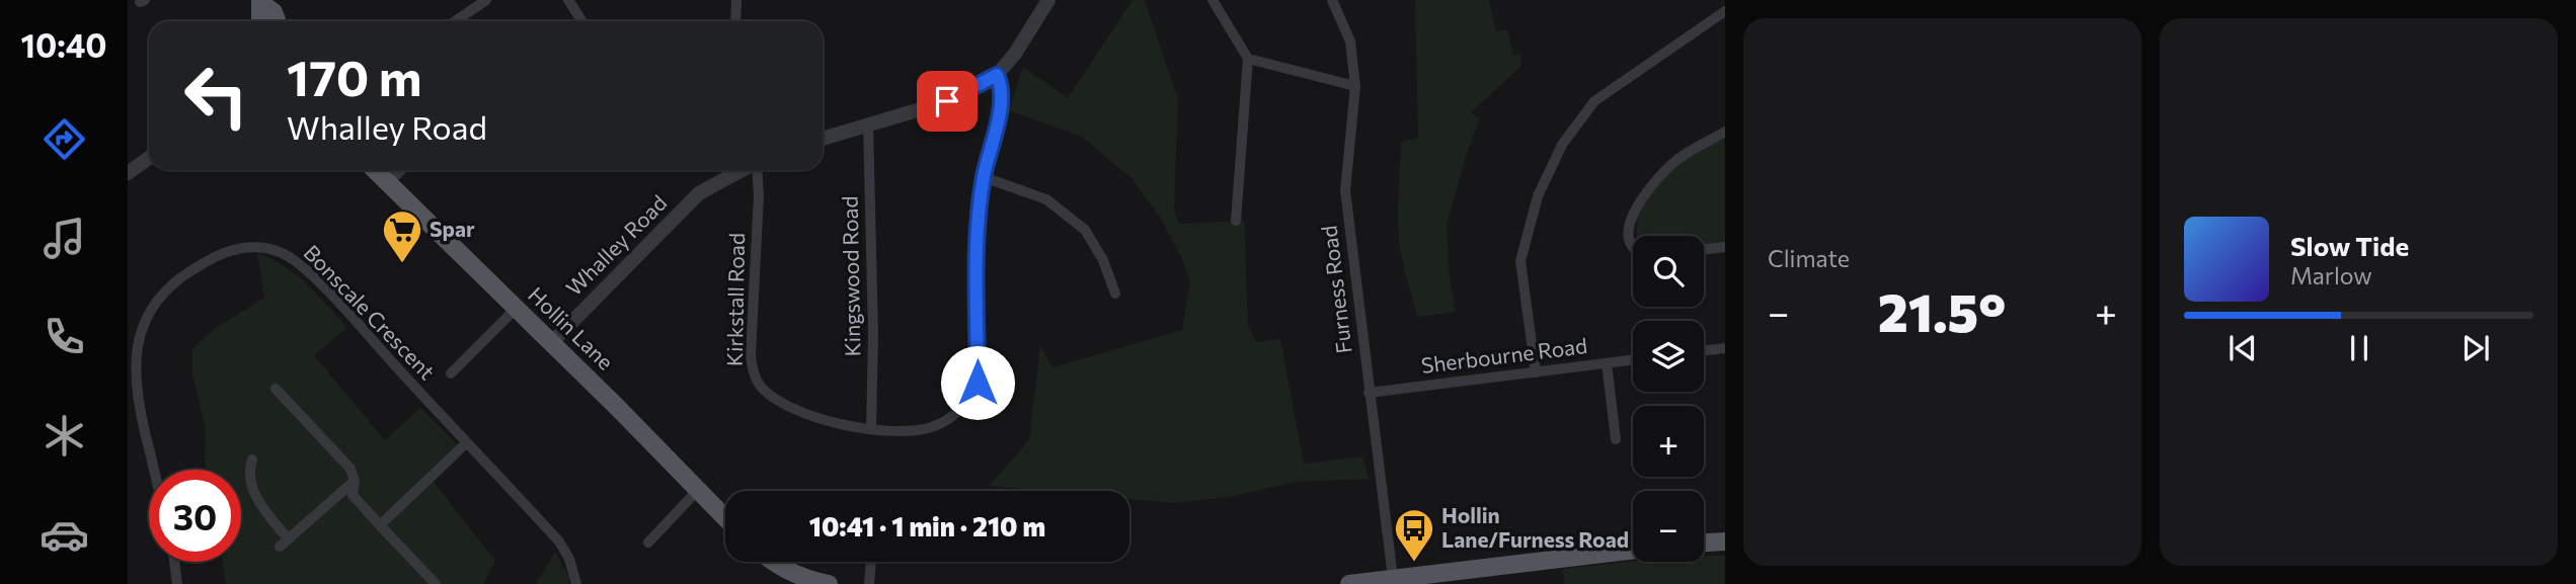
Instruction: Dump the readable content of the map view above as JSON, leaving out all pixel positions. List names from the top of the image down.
{
  "streets": {
    "main road": ["Hollin Lane"],
    "street": [
      "Whalley Road",
      "Kingswood Road",
      "Furness Road",
      "Kirkstall Road",
      "Bonscale Crescent",
      "Sherbourne Road"
    ]
  },
  "crossings": [
    ["Whalley Road", "Hollin Lane"],
    ["Kingswood Road", "Kirkstall Road"],
    ["Furness Road", "Sherbourne Road"]
  ],
  "places": {
    "supermarket": ["Spar"],
    "bus stop": ["Hollin Lane/Furness Road"]
  },
  "page": {
    "tabs": "10:40",
    "tile": "Climate",
    "turn": ["170 m", "Whalley Road"],
    "song": ["Slow Tide", "Marlow"],
    "map_buttons": ["+", "−"],
    "heat": ["−", "21.5°", "+"],
    "limit": "30",
    "trip": "10:41 · 1 min · 210 m"
  }
}
